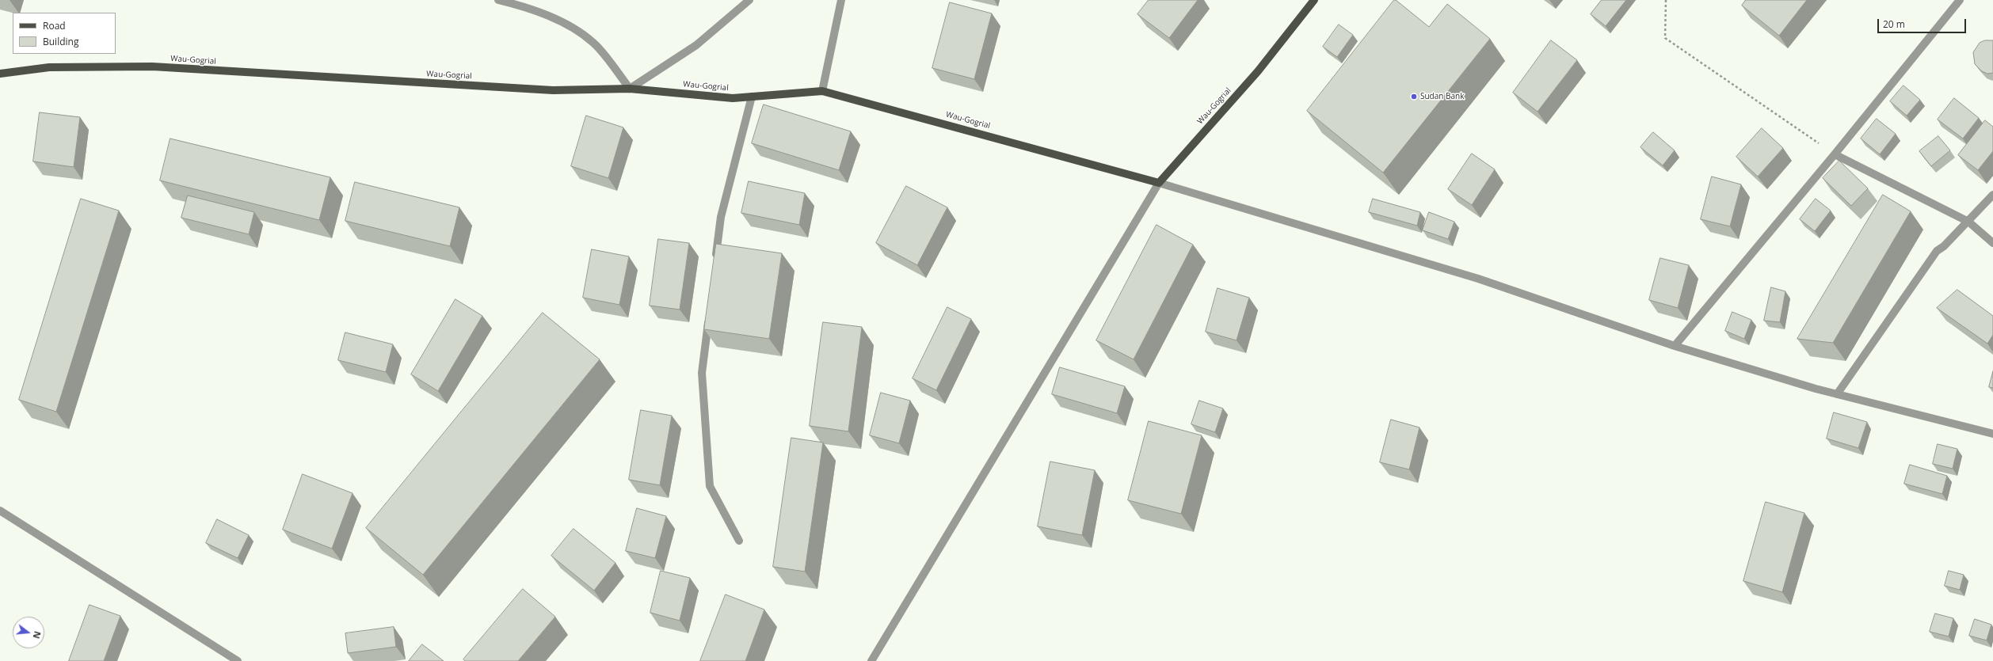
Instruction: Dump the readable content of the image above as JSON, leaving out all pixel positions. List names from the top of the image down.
{
  "streets": {
    "main road": ["Wau-Gogrial"]
  },
  "places": ["Sudan Bank"],
  "legend": ["Road", "Building"],
  "scale_bar": "20 m",
  "north": "right"
}
